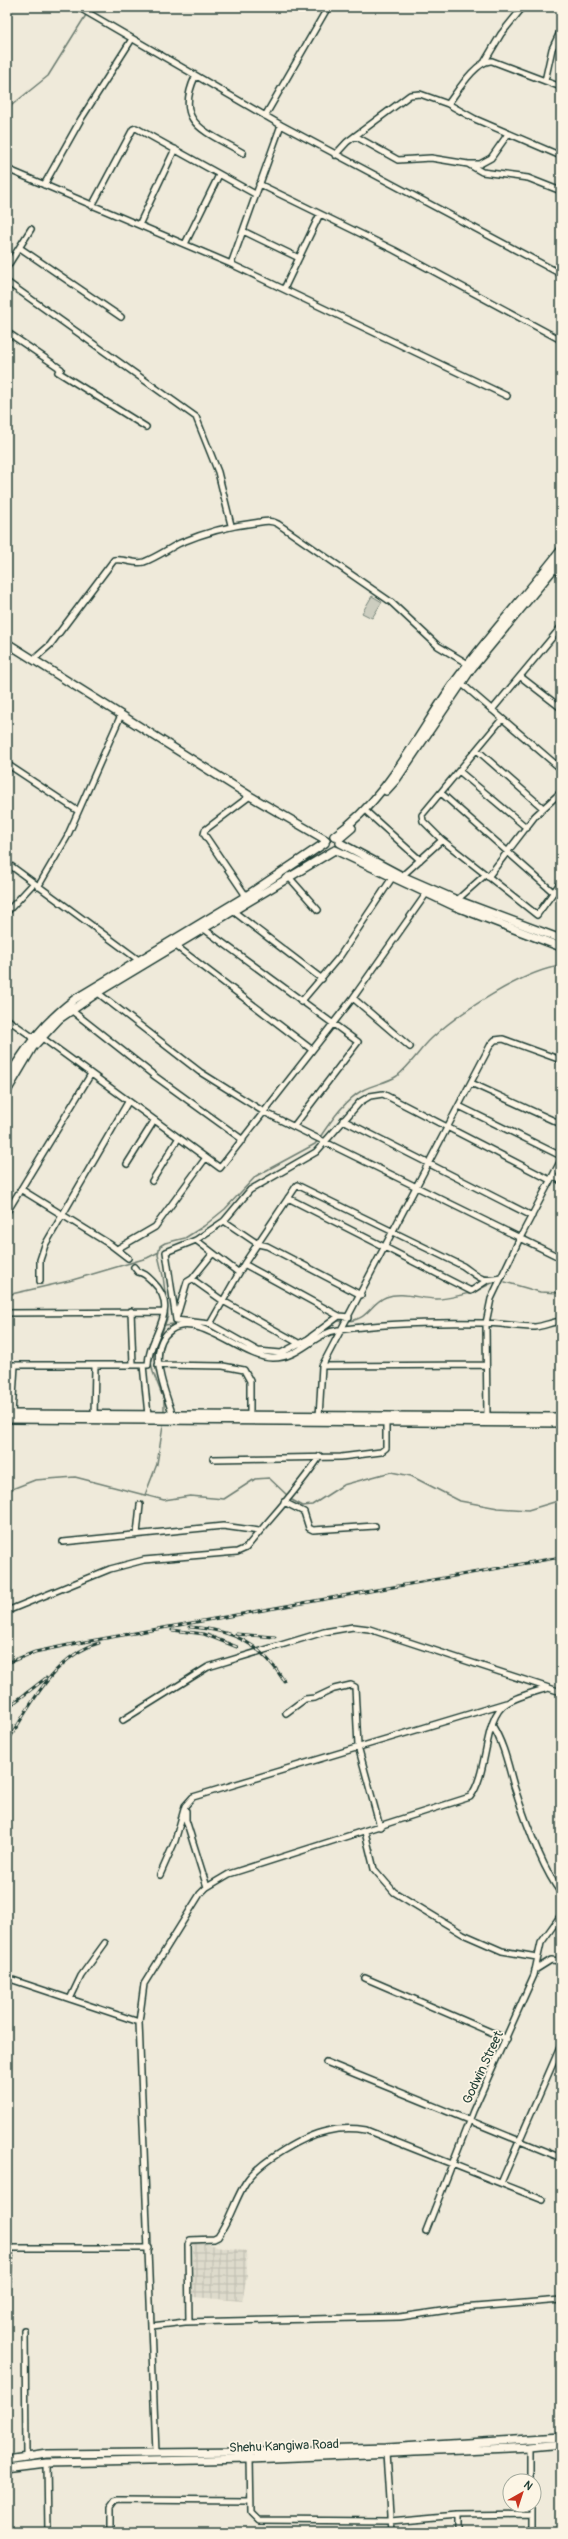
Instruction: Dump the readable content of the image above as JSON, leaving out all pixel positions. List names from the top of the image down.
{
  "streets": {
    "main road": ["Shehu Kangiwa Road"],
    "street": ["Godwin Street"]
  },
  "north": "top right"
}
